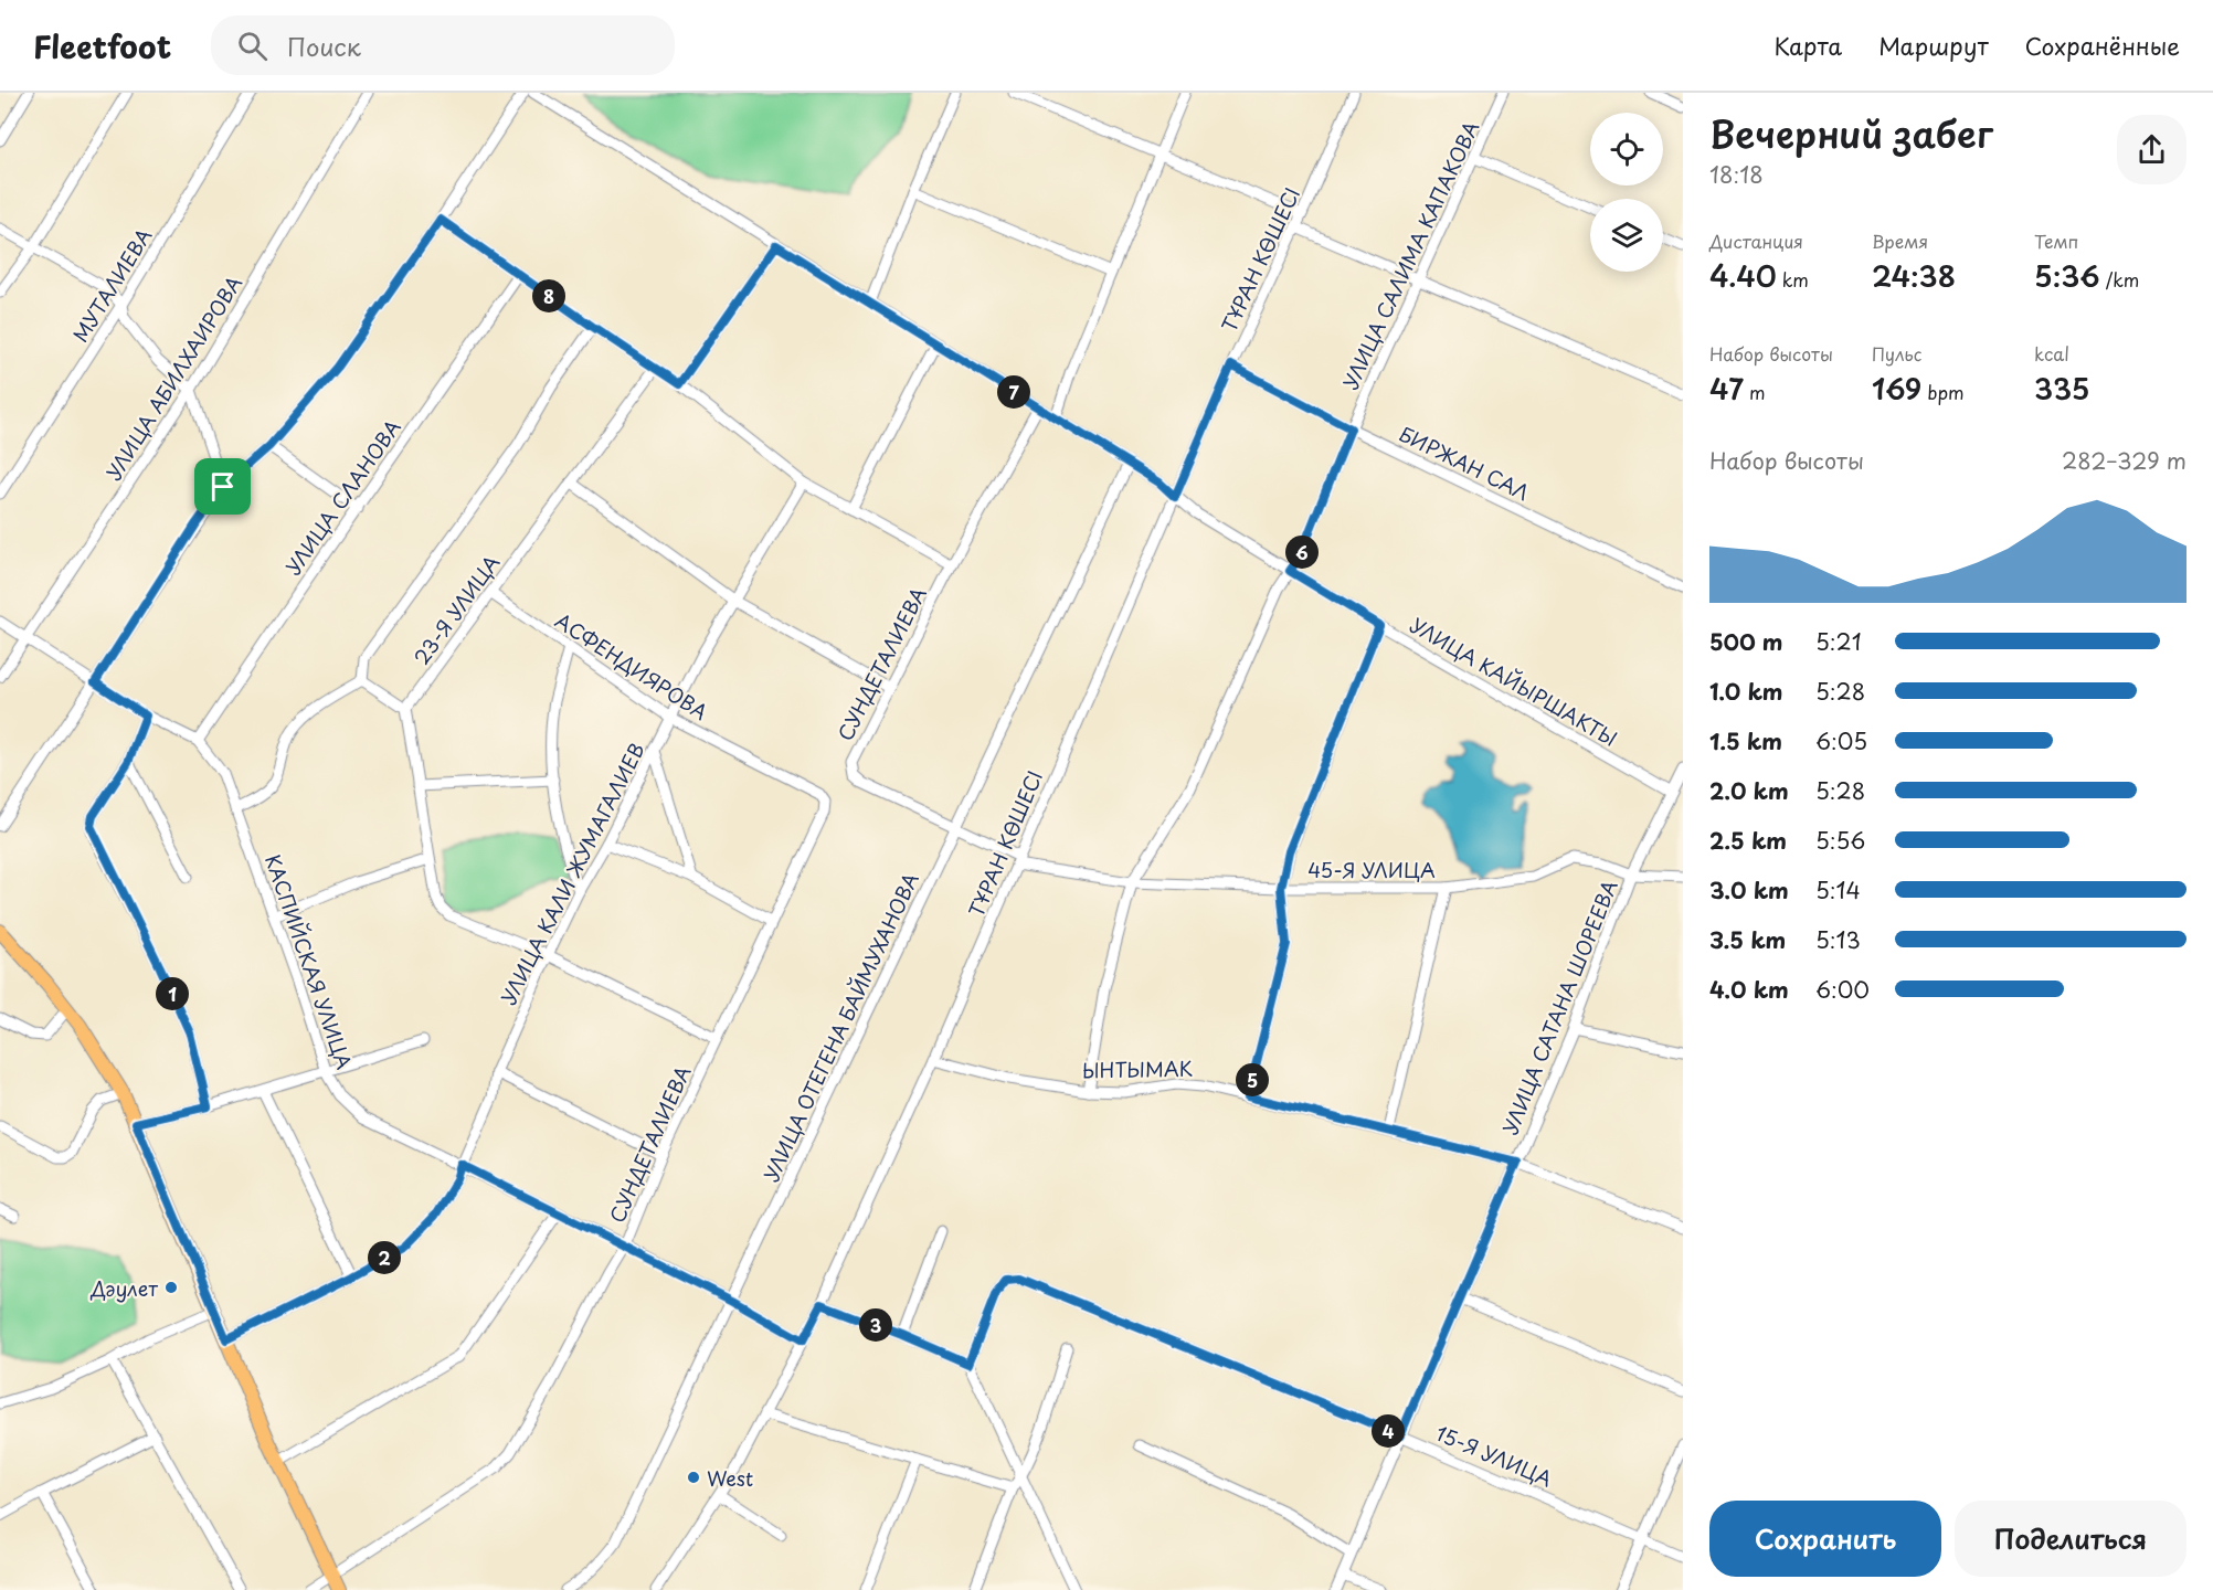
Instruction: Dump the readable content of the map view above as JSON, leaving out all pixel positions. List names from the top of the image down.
{
  "streets": {
    "street": [
      "УЛИЦА САЛИМА КАПАКОВА",
      "ТҰРАН КӨШЕСІ",
      "МУТАЛИЕВА",
      "УЛИЦА АБИЛХАИРОВА",
      "БИРЖАН САЛ",
      "УЛИЦА СЛАНОВА",
      "23-Я УЛИЦА",
      "СУНДЕТАЛИЕВА",
      "АСФЕНДИЯРОВА",
      "УЛИЦА КАЙЫРШАКТЫ",
      "45-Я УЛИЦА",
      "УЛИЦА КАЛИ ЖУМАГАЛИЕВ",
      "КАСПИЙСКАЯ УЛИЦА",
      "УЛИЦА САТАНА ШОРЕЕВА",
      "УЛИЦА ОТЕГЕНА БАЙМУХАНОВА",
      "ЫНТЫМАК",
      "15-Я УЛИЦА"
    ]
  },
  "crossings": [
    ["УЛИЦА САЛИМА КАПАКОВА", "БИРЖАН САЛ"],
    ["УЛИЦА САЛИМА КАПАКОВА", "УЛИЦА КАЙЫРШАКТЫ"],
    ["УЛИЦА САЛИМА КАПАКОВА", "45-Я УЛИЦА"],
    ["УЛИЦА САЛИМА КАПАКОВА", "ЫНТЫМАК"],
    ["ТҰРАН КӨШЕСІ", "БИРЖАН САЛ"],
    ["ТҰРАН КӨШЕСІ", "СУНДЕТАЛИЕВА"],
    ["ТҰРАН КӨШЕСІ", "УЛИЦА КАЙЫРШАКТЫ"],
    ["ТҰРАН КӨШЕСІ", "45-Я УЛИЦА"],
    ["ТҰРАН КӨШЕСІ", "КАСПИЙСКАЯ УЛИЦА"],
    ["ТҰРАН КӨШЕСІ", "ЫНТЫМАК"],
    ["УЛИЦА АБИЛХАИРОВА", "КАСПИЙСКАЯ УЛИЦА"],
    ["УЛИЦА СЛАНОВА", "КАСПИЙСКАЯ УЛИЦА"],
    ["23-Я УЛИЦА", "АСФЕНДИЯРОВА"],
    ["СУНДЕТАЛИЕВА", "АСФЕНДИЯРОВА"],
    ["СУНДЕТАЛИЕВА", "УЛИЦА КАЙЫРШАКТЫ"],
    ["СУНДЕТАЛИЕВА", "45-Я УЛИЦА"],
    ["СУНДЕТАЛИЕВА", "КАСПИЙСКАЯ УЛИЦА"],
    ["СУНДЕТАЛИЕВА", "УЛИЦА ОТЕГЕНА БАЙМУХАНОВА"],
    ["АСФЕНДИЯРОВА", "УЛИЦА КАЛИ ЖУМАГАЛИЕВ"],
    ["УЛИЦА КАЙЫРШАКТЫ", "УЛИЦА САТАНА ШОРЕЕВА"],
    ["УЛИЦА КАЙЫРШАКТЫ", "УЛИЦА ОТЕГЕНА БАЙМУХАНОВА"],
    ["45-Я УЛИЦА", "УЛИЦА САТАНА ШОРЕЕВА"],
    ["УЛИЦА КАЛИ ЖУМАГАЛИЕВ", "КАСПИЙСКАЯ УЛИЦА"],
    ["КАСПИЙСКАЯ УЛИЦА", "УЛИЦА ОТЕГЕНА БАЙМУХАНОВА"],
    ["УЛИЦА САТАНА ШОРЕЕВА", "ЫНТЫМАК"],
    ["УЛИЦА САТАНА ШОРЕЕВА", "15-Я УЛИЦА"]
  ],
  "places": ["Дәулет", "West"],
  "page": {
    "header": "Fleetfoot",
    "search": "Поиск",
    "nav": ["Карта", "Маршрут", "Сохранённые"],
    "heading": ["Вечерний забег", "18:18"],
    "stats": [
      ["Дистанция", "4.40 km"],
      ["Время", "24:38"],
      ["Темп", "5:36 /km"],
      ["Набор высоты", "47 m"],
      ["Пульс", "169 bpm"],
      ["kcal", "335"]
    ],
    "pins": [
      "8",
      "7",
      "6",
      "1",
      "5",
      "2",
      "3",
      "4"
    ],
    "chart": ["Набор высоты", "282–329 m"],
    "list": [
      {
        "name": "500 m",
        "note": "5:21"
      },
      {
        "name": "1.0 km",
        "note": "5:28"
      },
      {
        "name": "1.5 km",
        "note": "6:05"
      },
      {
        "name": "2.0 km",
        "note": "5:28"
      },
      {
        "name": "2.5 km",
        "note": "5:56"
      },
      {
        "name": "3.0 km",
        "note": "5:14"
      },
      {
        "name": "3.5 km",
        "note": "5:13"
      },
      {
        "name": "4.0 km",
        "note": "6:00"
      }
    ],
    "buttons": ["Сохранить", "Поделиться"]
  }
}
